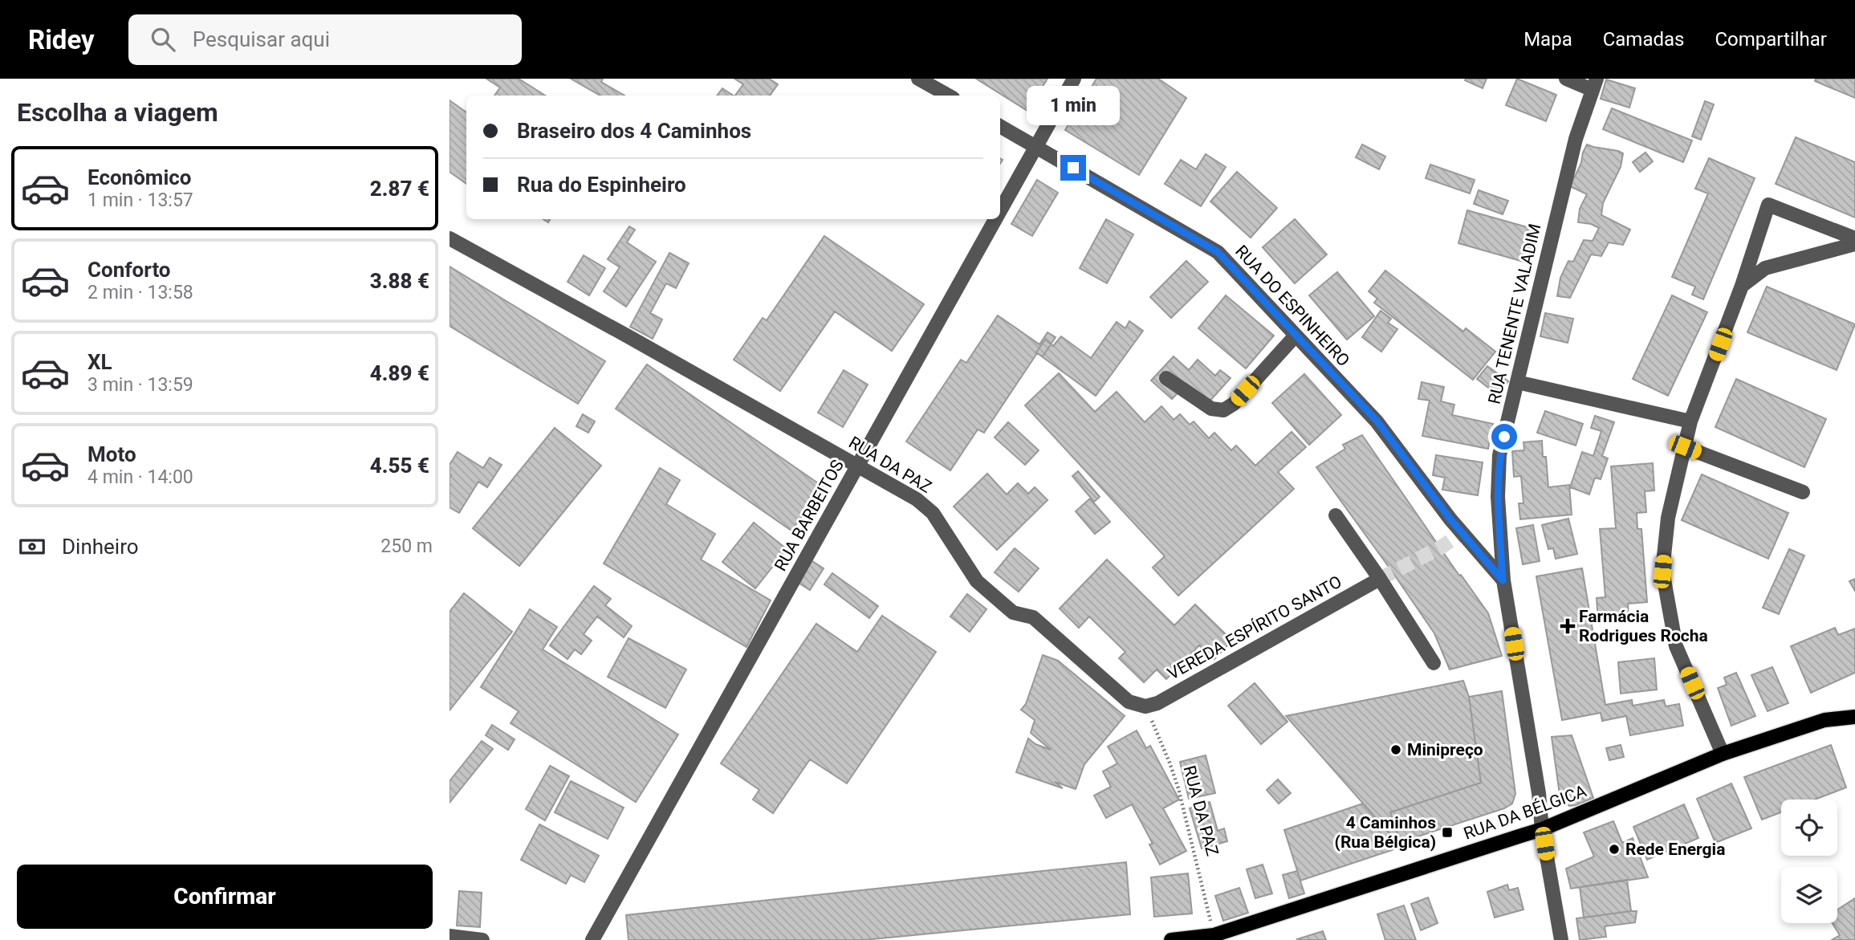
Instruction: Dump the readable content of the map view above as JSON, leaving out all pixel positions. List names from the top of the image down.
{
  "streets": {
    "main road": ["RUA DA BÉLGICA"],
    "street": [
      "RUA DO ESPINHEIRO",
      "RUA TENENTE VALADIM",
      "RUA DA PAZ",
      "RUA BARBEITOS",
      "VEREDA ESPÍRITO SANTO"
    ]
  },
  "crossings": [
    ["RUA DO ESPINHEIRO", "RUA TENENTE VALADIM"],
    ["RUA DO ESPINHEIRO", "RUA BARBEITOS"],
    ["RUA TENENTE VALADIM", "RUA DA BÉLGICA"],
    ["RUA DA PAZ", "RUA BARBEITOS"],
    ["RUA DA PAZ", "VEREDA ESPÍRITO SANTO"],
    ["RUA DA PAZ", "RUA DA BÉLGICA"]
  ],
  "places": {
    "health": ["Farmácia Rodrigues Rocha"],
    "other": ["Minipreço", "Rede Energia"],
    "transit": ["4 Caminhos (Rua Bélgica)"]
  },
  "page": {
    "header": "Ridey",
    "search": "Pesquisar aqui",
    "nav": ["Mapa", "Camadas", "Compartilhar"],
    "heading": "Escolha a viagem",
    "bubble": "1 min",
    "banner": ["Braseiro dos 4 Caminhos", "Rua do Espinheiro"],
    "list": [
      {
        "name": "Econômico",
        "note": "1 min · 13:57",
        "value": "2.87 €"
      },
      {
        "name": "Conforto",
        "note": "2 min · 13:58",
        "value": "3.88 €"
      },
      {
        "name": "XL",
        "note": "3 min · 13:59",
        "value": "4.89 €"
      },
      {
        "name": "Moto",
        "note": "4 min · 14:00",
        "value": "4.55 €"
      }
    ],
    "pay": ["Dinheiro", "250 m"],
    "buttons": "Confirmar"
  }
}
